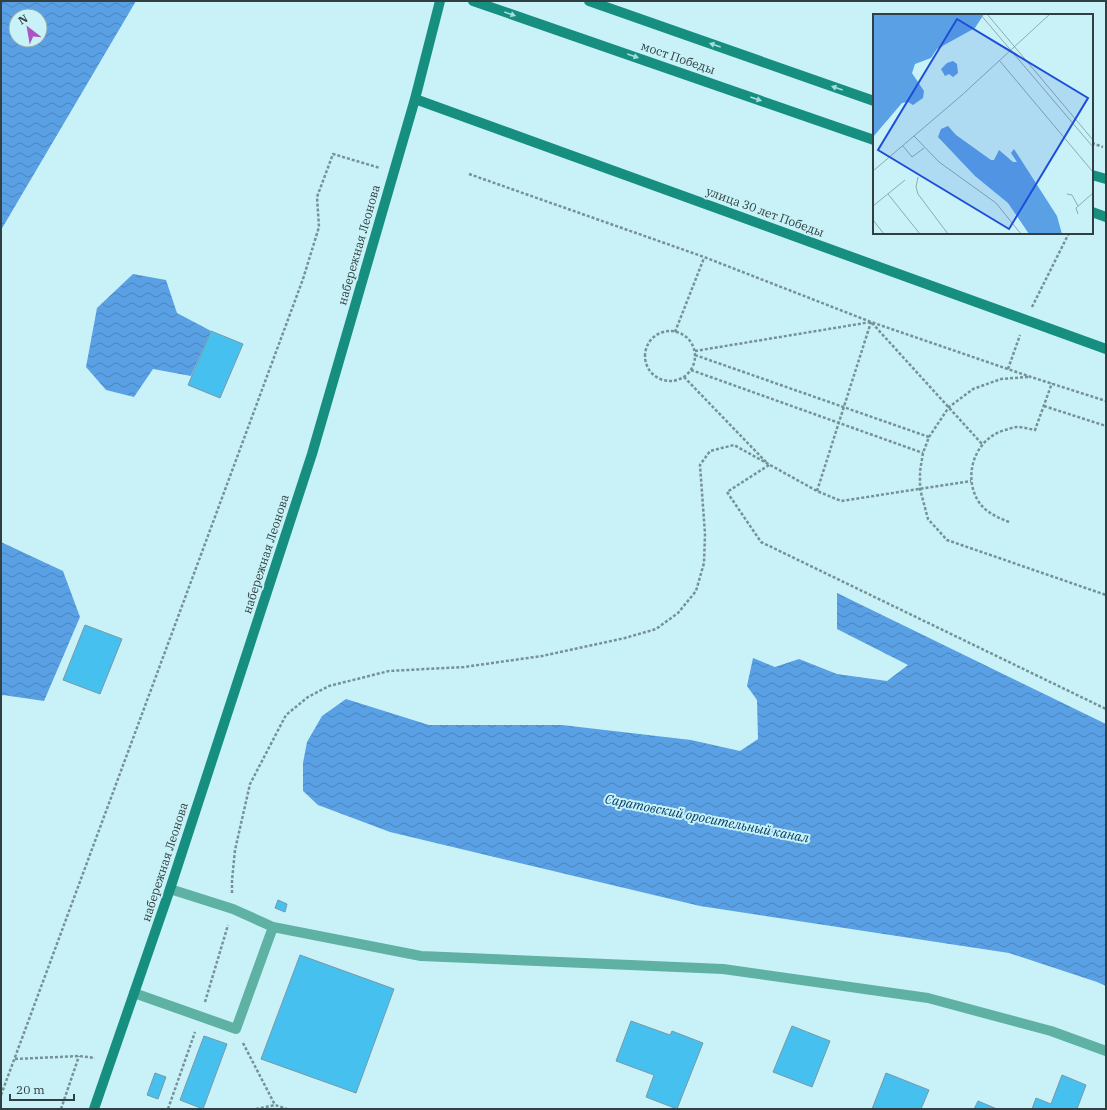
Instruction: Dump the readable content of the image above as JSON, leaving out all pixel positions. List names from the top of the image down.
{
  "streets": {
    "main road": ["мост Победы", "улица 30 лет Победы", "набережная Леонова"]
  },
  "crossings": [
    ["улица 30 лет Победы", "набережная Леонова"]
  ],
  "water": ["Саратовский оросительный канал"],
  "scale_bar": "20 m",
  "north": "top left"
}
